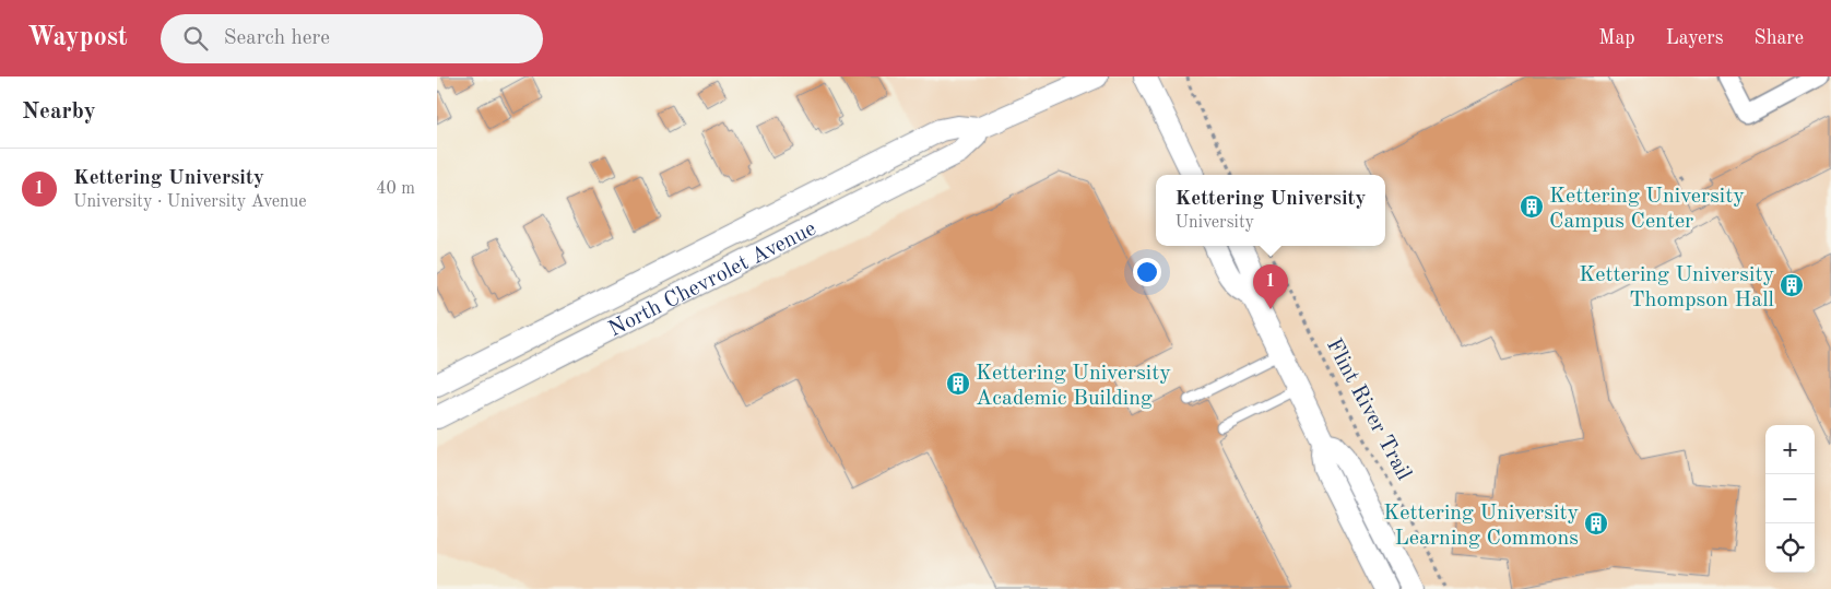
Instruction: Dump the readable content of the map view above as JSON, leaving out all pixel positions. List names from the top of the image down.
{
  "streets": {
    "street": ["North Chevrolet Avenue"],
    "path": ["Flint River Trail"]
  },
  "places": {
    "building": [
      "Kettering University Campus Center",
      "Kettering University Thompson Hall",
      "Kettering University Academic Building",
      "Kettering University Learning Commons"
    ]
  },
  "page": {
    "header": "Waypost",
    "search": "Search here",
    "nav": ["Map", "Layers", "Share"],
    "heading": "Nearby",
    "list": [
      {
        "mark": "1",
        "name": "Kettering University",
        "note": "University · University Avenue",
        "value": "40 m"
      }
    ],
    "popup": ["Kettering University", "University"],
    "pins": "1",
    "map_buttons": ["+", "−"]
  }
}
